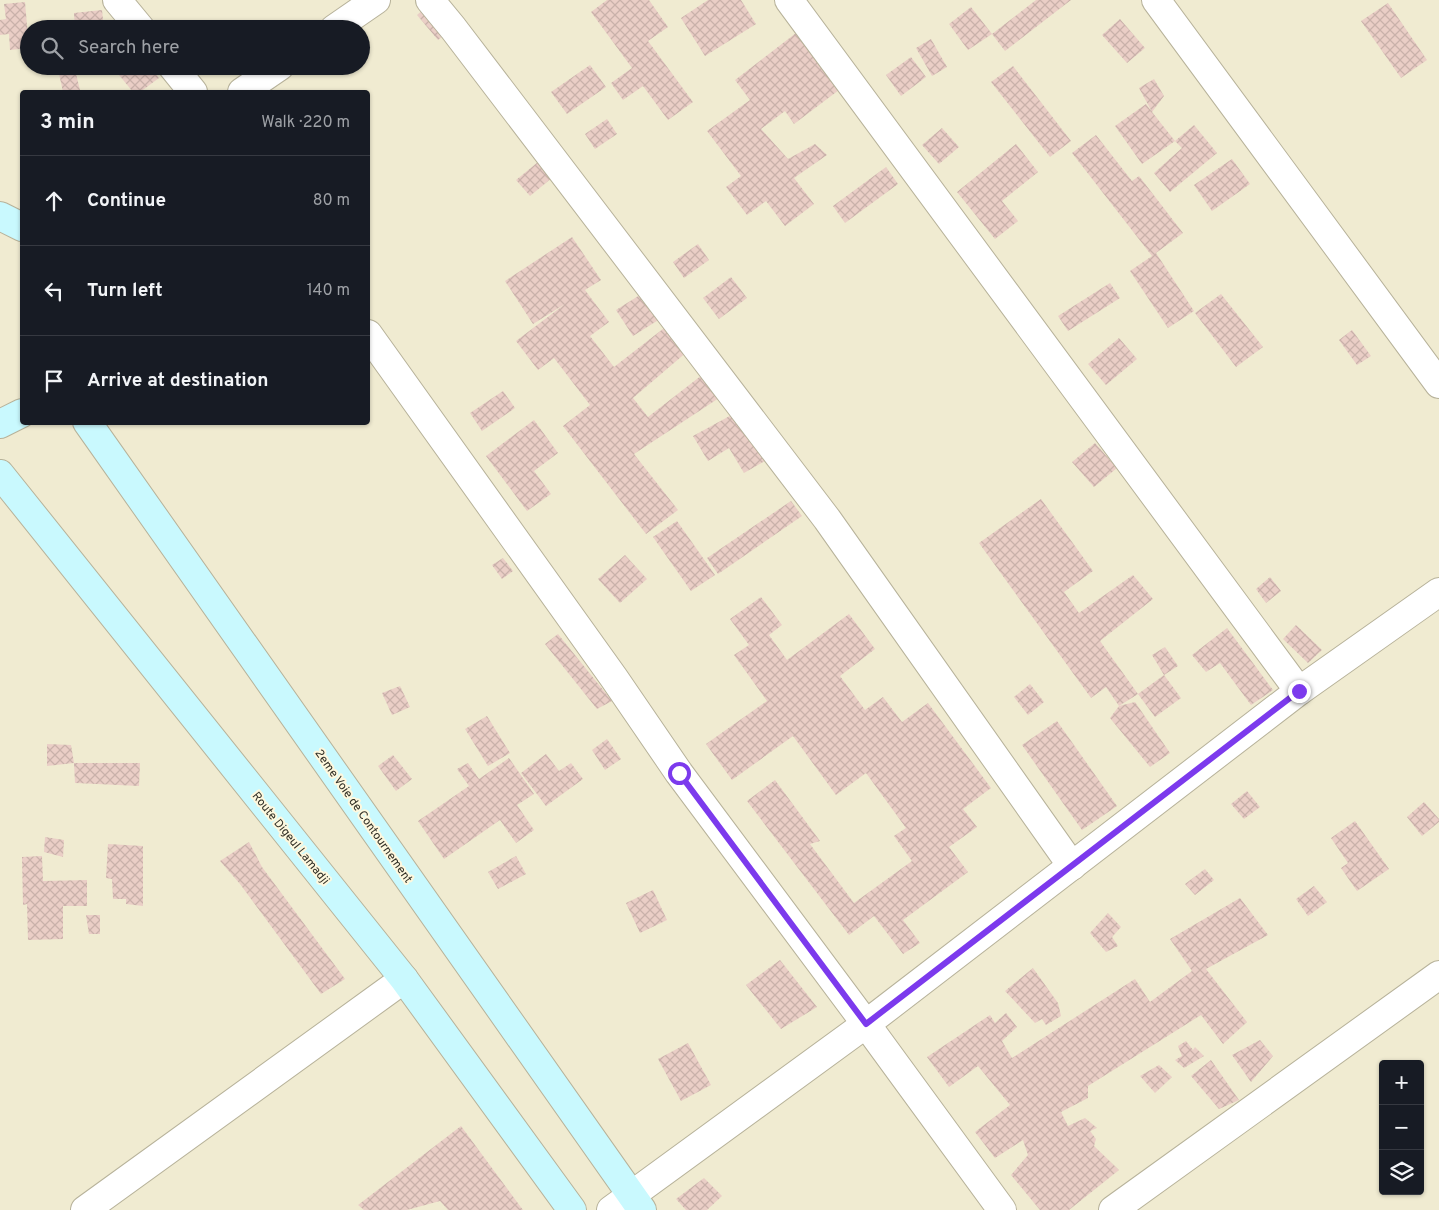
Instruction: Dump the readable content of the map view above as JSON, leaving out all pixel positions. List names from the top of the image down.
{
  "streets": {
    "main road": ["2eme Voie de Contournement", "Route Digeul Lamadji"]
  },
  "page": {
    "search": "Search here",
    "heading": ["3 min", "Walk · 220 m"],
    "list": [
      ["Continue", "80 m"],
      ["Turn left", "140 m"],
      "Arrive at destination"
    ],
    "map_buttons": ["+", "−"]
  }
}
